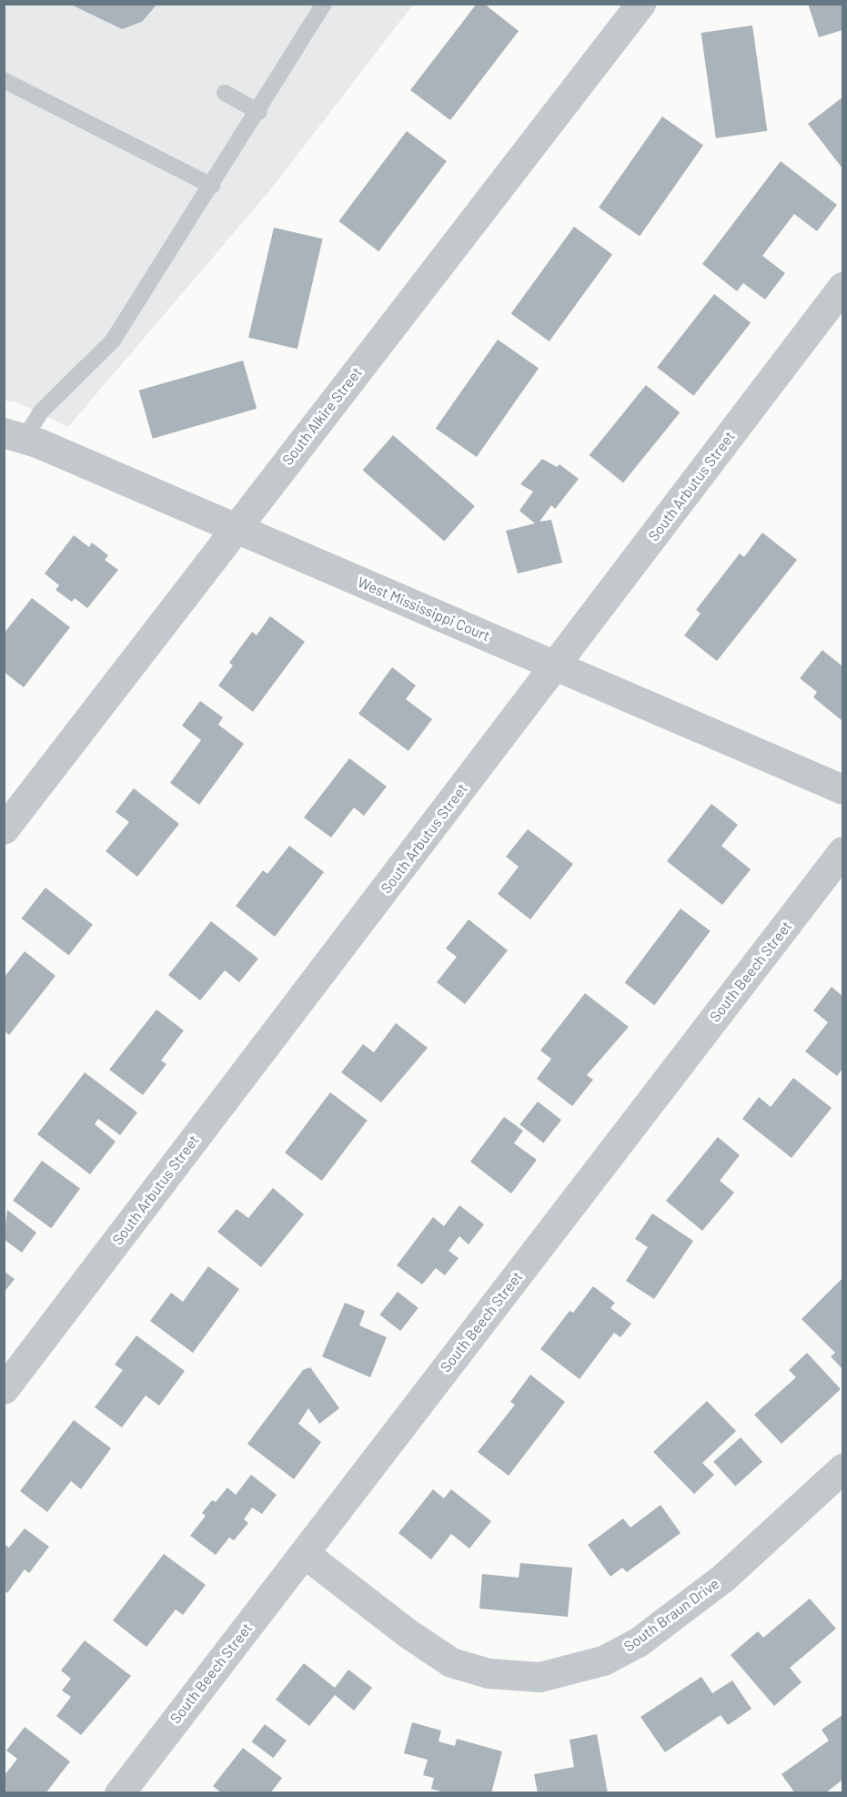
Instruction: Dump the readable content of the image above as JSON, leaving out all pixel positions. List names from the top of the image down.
{
  "streets": {
    "street": [
      "South Alkire Street",
      "South Arbutus Street",
      "West Mississippi Court",
      "South Beech Street",
      "South Braun Drive"
    ]
  },
  "crossings": [
    ["South Alkire Street", "West Mississippi Court"],
    ["South Arbutus Street", "West Mississippi Court"],
    ["South Beech Street", "South Braun Drive"]
  ]
}
